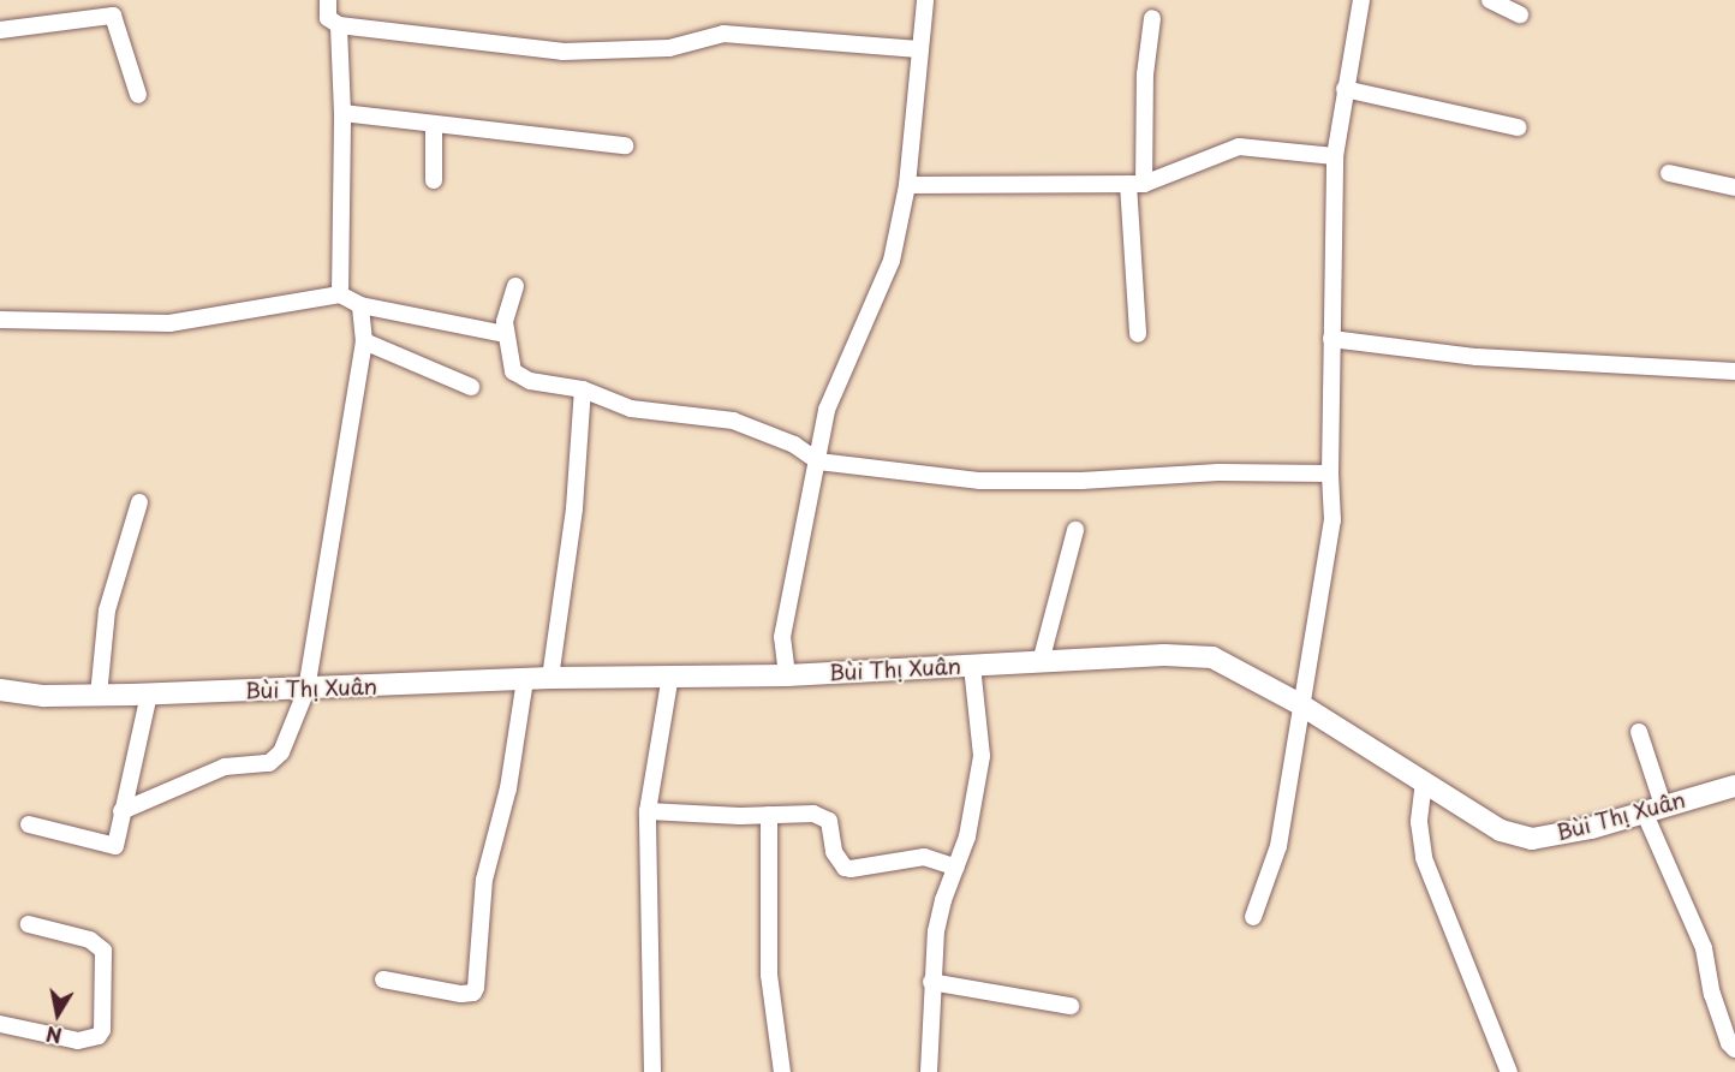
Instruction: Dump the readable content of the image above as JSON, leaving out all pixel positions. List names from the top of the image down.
{
  "streets": {
    "street": ["Bùi Thị Xuân"]
  },
  "north": "bottom"
}
